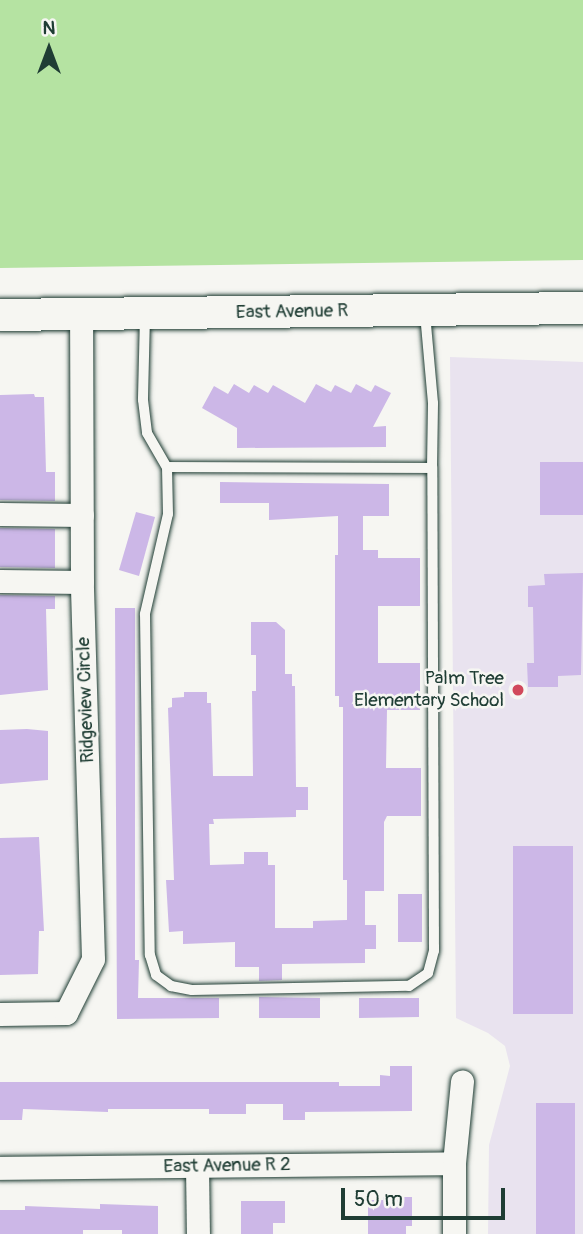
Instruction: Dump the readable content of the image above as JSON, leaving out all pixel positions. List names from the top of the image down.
{
  "streets": {
    "street": ["East Avenue R", "Ridgeview Circle", "East Avenue R 2"]
  },
  "crossings": [
    ["East Avenue R", "Ridgeview Circle"]
  ],
  "places": ["Palm Tree Elementary School"],
  "scale_bar": "50 m",
  "north": "top"
}
